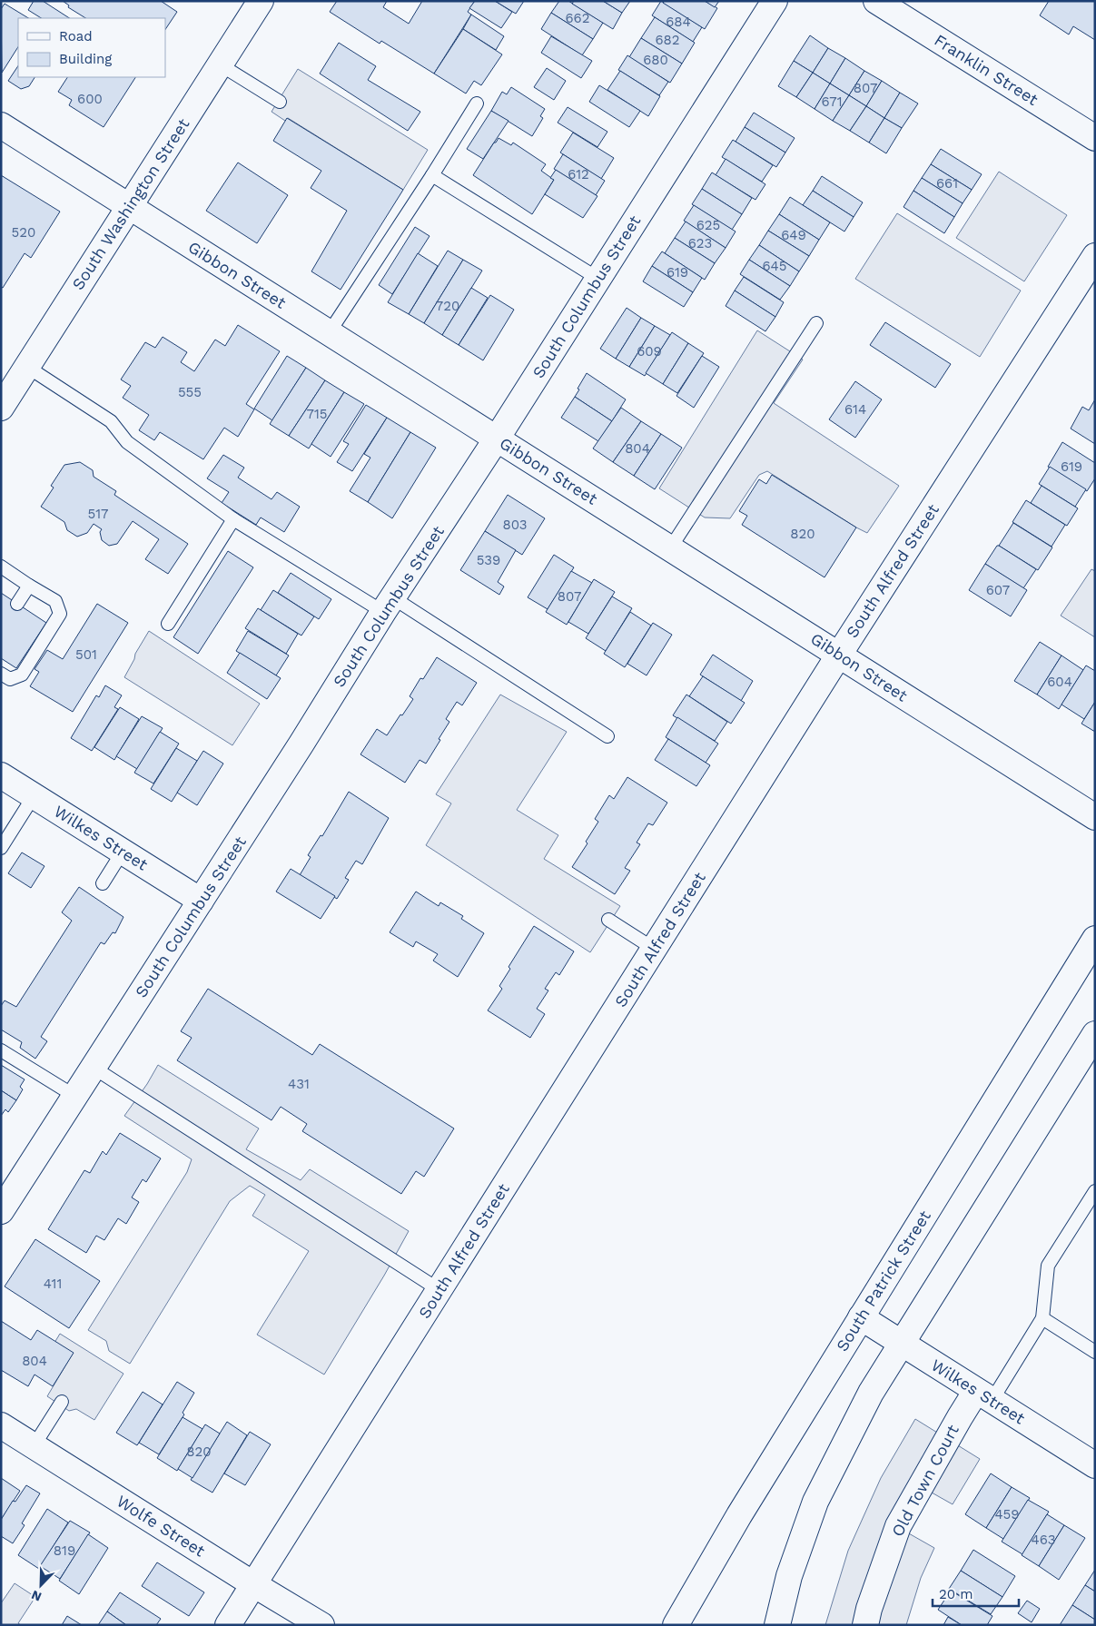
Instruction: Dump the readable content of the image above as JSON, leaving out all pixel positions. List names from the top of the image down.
{
  "streets": {
    "main road": [
      "Franklin Street",
      "South Washington Street",
      "Gibbon Street",
      "South Columbus Street",
      "South Alfred Street",
      "Wilkes Street",
      "South Patrick Street",
      "Old Town Court",
      "Wolfe Street"
    ]
  },
  "crossings": [
    ["South Washington Street", "Gibbon Street"],
    ["Gibbon Street", "South Columbus Street"],
    ["Gibbon Street", "South Alfred Street"],
    ["South Columbus Street", "Wilkes Street"],
    ["South Alfred Street", "Wolfe Street"],
    ["Wilkes Street", "South Patrick Street"],
    ["Wilkes Street", "Old Town Court"]
  ],
  "house_numbers": [
    "662",
    "684",
    "682",
    "680",
    "807",
    "600",
    "671",
    "612",
    "661",
    "625",
    "520",
    "649",
    "623",
    "645",
    "619",
    "720",
    "609",
    "555",
    "614",
    "715",
    "804",
    "619",
    "517",
    "803",
    "820",
    "539",
    "607",
    "807",
    "501",
    "604",
    "431",
    "411",
    "804",
    "820",
    "459",
    "463",
    "819"
  ],
  "legend": ["Road", "Building"],
  "scale_bar": "20 m",
  "north": "bottom left"
}
